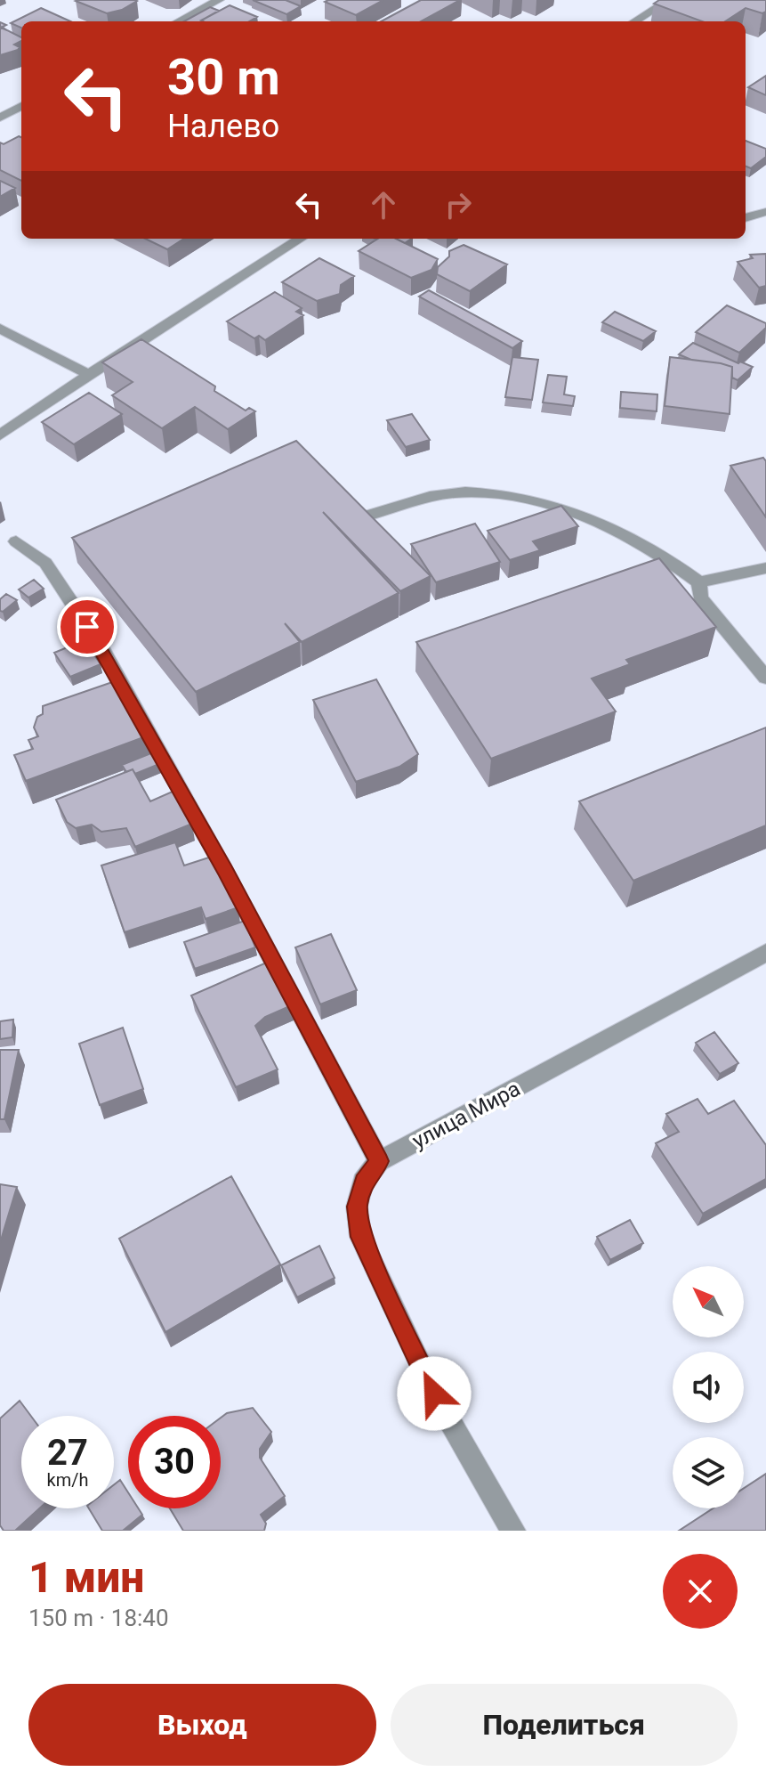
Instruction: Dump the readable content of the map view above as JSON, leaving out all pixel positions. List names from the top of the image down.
{
  "streets": {
    "street": ["улица Мира"]
  },
  "north": "top left",
  "page": {
    "turn": ["30 m", "Налево"],
    "speed": "27 km/h",
    "limit": "30",
    "heading": ["1 мин", "150 m · 18:40"],
    "buttons": ["Выход", "Поделиться"]
  }
}
